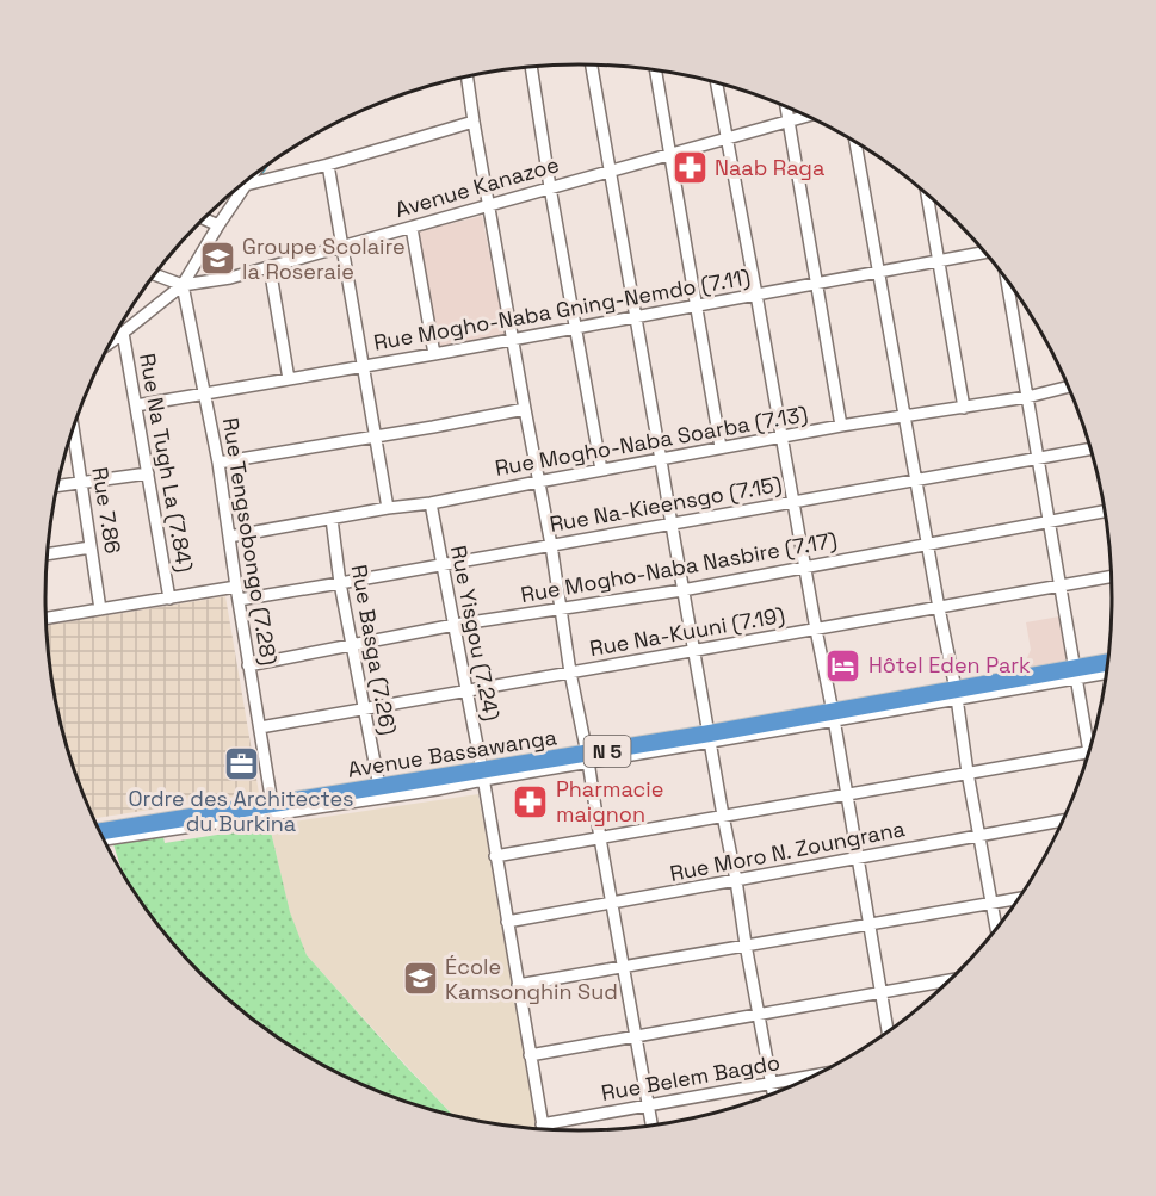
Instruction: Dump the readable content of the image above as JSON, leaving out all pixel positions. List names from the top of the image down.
{
  "streets": {
    "highway": ["N 5", "Avenue Bassawanga"],
    "street": [
      "Avenue Kanazoe",
      "Rue Mogho-Naba Gning-Nemdo (7.11)",
      "Rue Mogho-Naba Soarba (7.13)",
      "Rue Na Tugh La (7.84)",
      "Rue Na-Kieensgo (7.15)",
      "Rue 7.86",
      "Rue Tengsobongo (7.28)",
      "Rue Mogho-Naba Nasbire (7.17)",
      "Rue Na-Kuuni (7.19)",
      "Rue Yisgou (7.24)",
      "Rue Basga (7.26)",
      "Rue Moro N. Zoungrana",
      "Rue Belem Bagdo"
    ]
  },
  "crossings": [
    ["Avenue Kanazoe", "Rue Tengsobongo (7.28)"],
    ["Rue Mogho-Naba Gning-Nemdo (7.11)", "Rue Na Tugh La (7.84)"],
    ["Rue Mogho-Naba Gning-Nemdo (7.11)", "Rue Tengsobongo (7.28)"],
    ["Rue Mogho-Naba Soarba (7.13)", "Rue Tengsobongo (7.28)"],
    ["Rue Mogho-Naba Soarba (7.13)", "Rue Yisgou (7.24)"],
    ["Rue Mogho-Naba Soarba (7.13)", "Rue Basga (7.26)"],
    ["Rue Na-Kieensgo (7.15)", "Rue Tengsobongo (7.28)"],
    ["Rue Na-Kieensgo (7.15)", "Rue Yisgou (7.24)"],
    ["Rue Na-Kieensgo (7.15)", "Rue Basga (7.26)"],
    ["Rue Tengsobongo (7.28)", "Rue Mogho-Naba Nasbire (7.17)"],
    ["Rue Tengsobongo (7.28)", "Rue Na-Kuuni (7.19)"],
    ["Rue Tengsobongo (7.28)", "Avenue Bassawanga"],
    ["Rue Mogho-Naba Nasbire (7.17)", "Rue Yisgou (7.24)"],
    ["Rue Mogho-Naba Nasbire (7.17)", "Rue Basga (7.26)"],
    ["Rue Na-Kuuni (7.19)", "Rue Yisgou (7.24)"],
    ["Rue Na-Kuuni (7.19)", "Rue Basga (7.26)"],
    ["Rue Yisgou (7.24)", "Avenue Bassawanga"],
    ["Rue Yisgou (7.24)", "Rue Moro N. Zoungrana"],
    ["Rue Yisgou (7.24)", "Rue Belem Bagdo"],
    ["Rue Basga (7.26)", "Avenue Bassawanga"]
  ],
  "places": {
    "pharmacy": ["Naab Raga", "Pharmacie maignon"],
    "school or university": ["Groupe Scolaire la Roseraie", "École Kamsonghin Sud"],
    "hotel": ["Hôtel Eden Park"],
    "office": ["Ordre des Architectes du Burkina"]
  }
}
